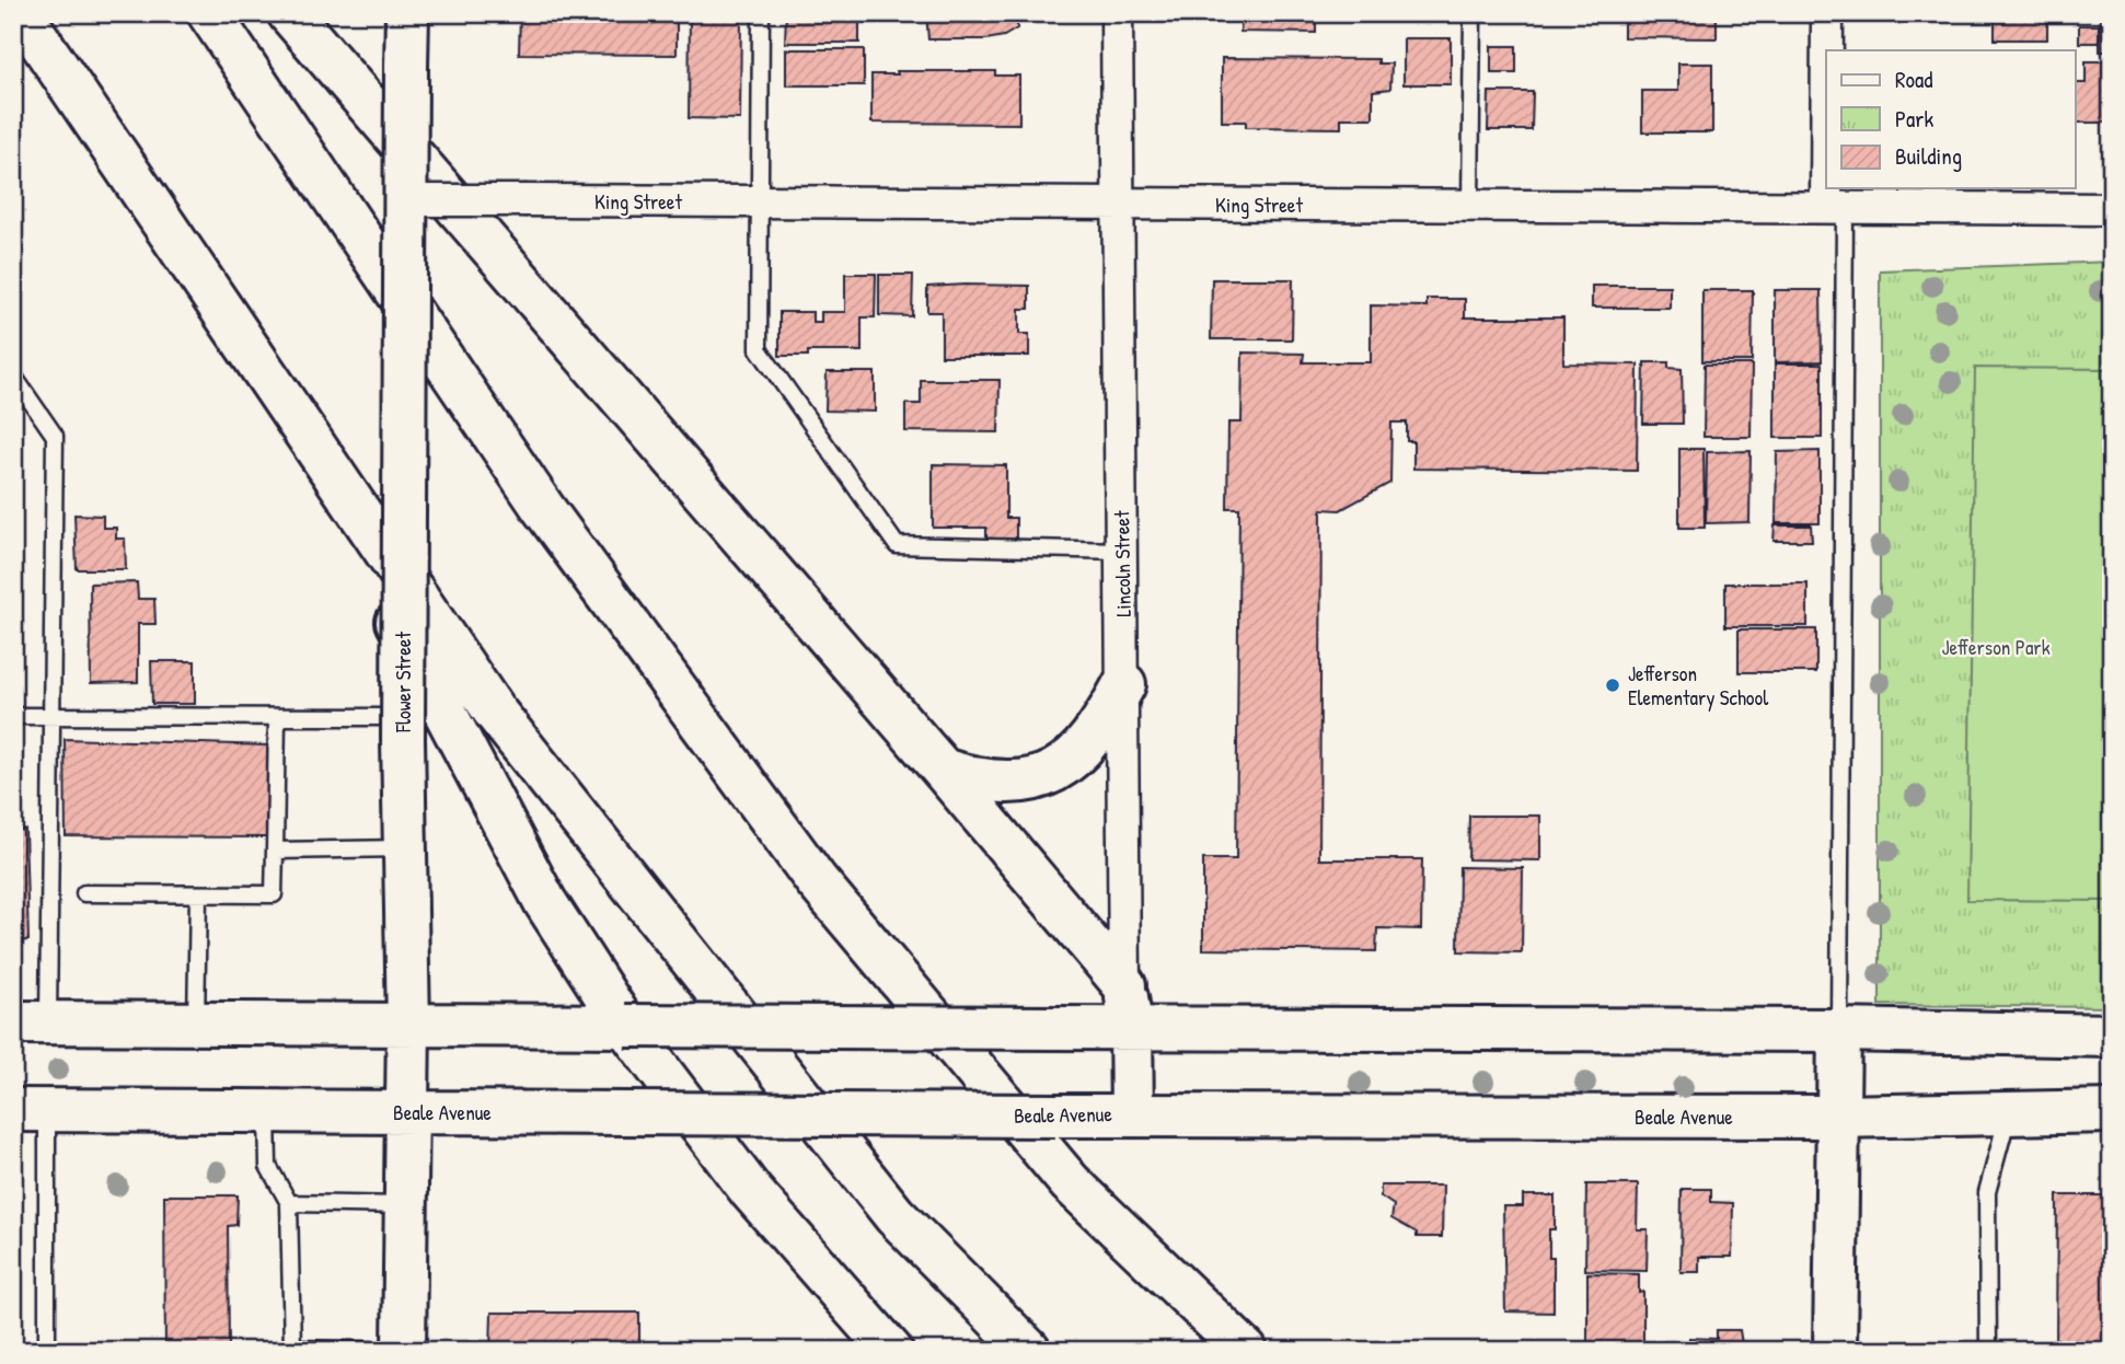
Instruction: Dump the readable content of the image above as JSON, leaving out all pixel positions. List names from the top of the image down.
{
  "streets": {
    "main road": ["Lincoln Street", "Flower Street", "Beale Avenue"],
    "street": ["King Street"]
  },
  "crossings": [
    ["King Street", "Lincoln Street"],
    ["King Street", "Flower Street"],
    ["Lincoln Street", "Beale Avenue"],
    ["Flower Street", "Beale Avenue"]
  ],
  "parks": ["Jefferson Park"],
  "places": ["Jefferson Elementary School"],
  "legend": ["Road", "Park", "Building"]
}
